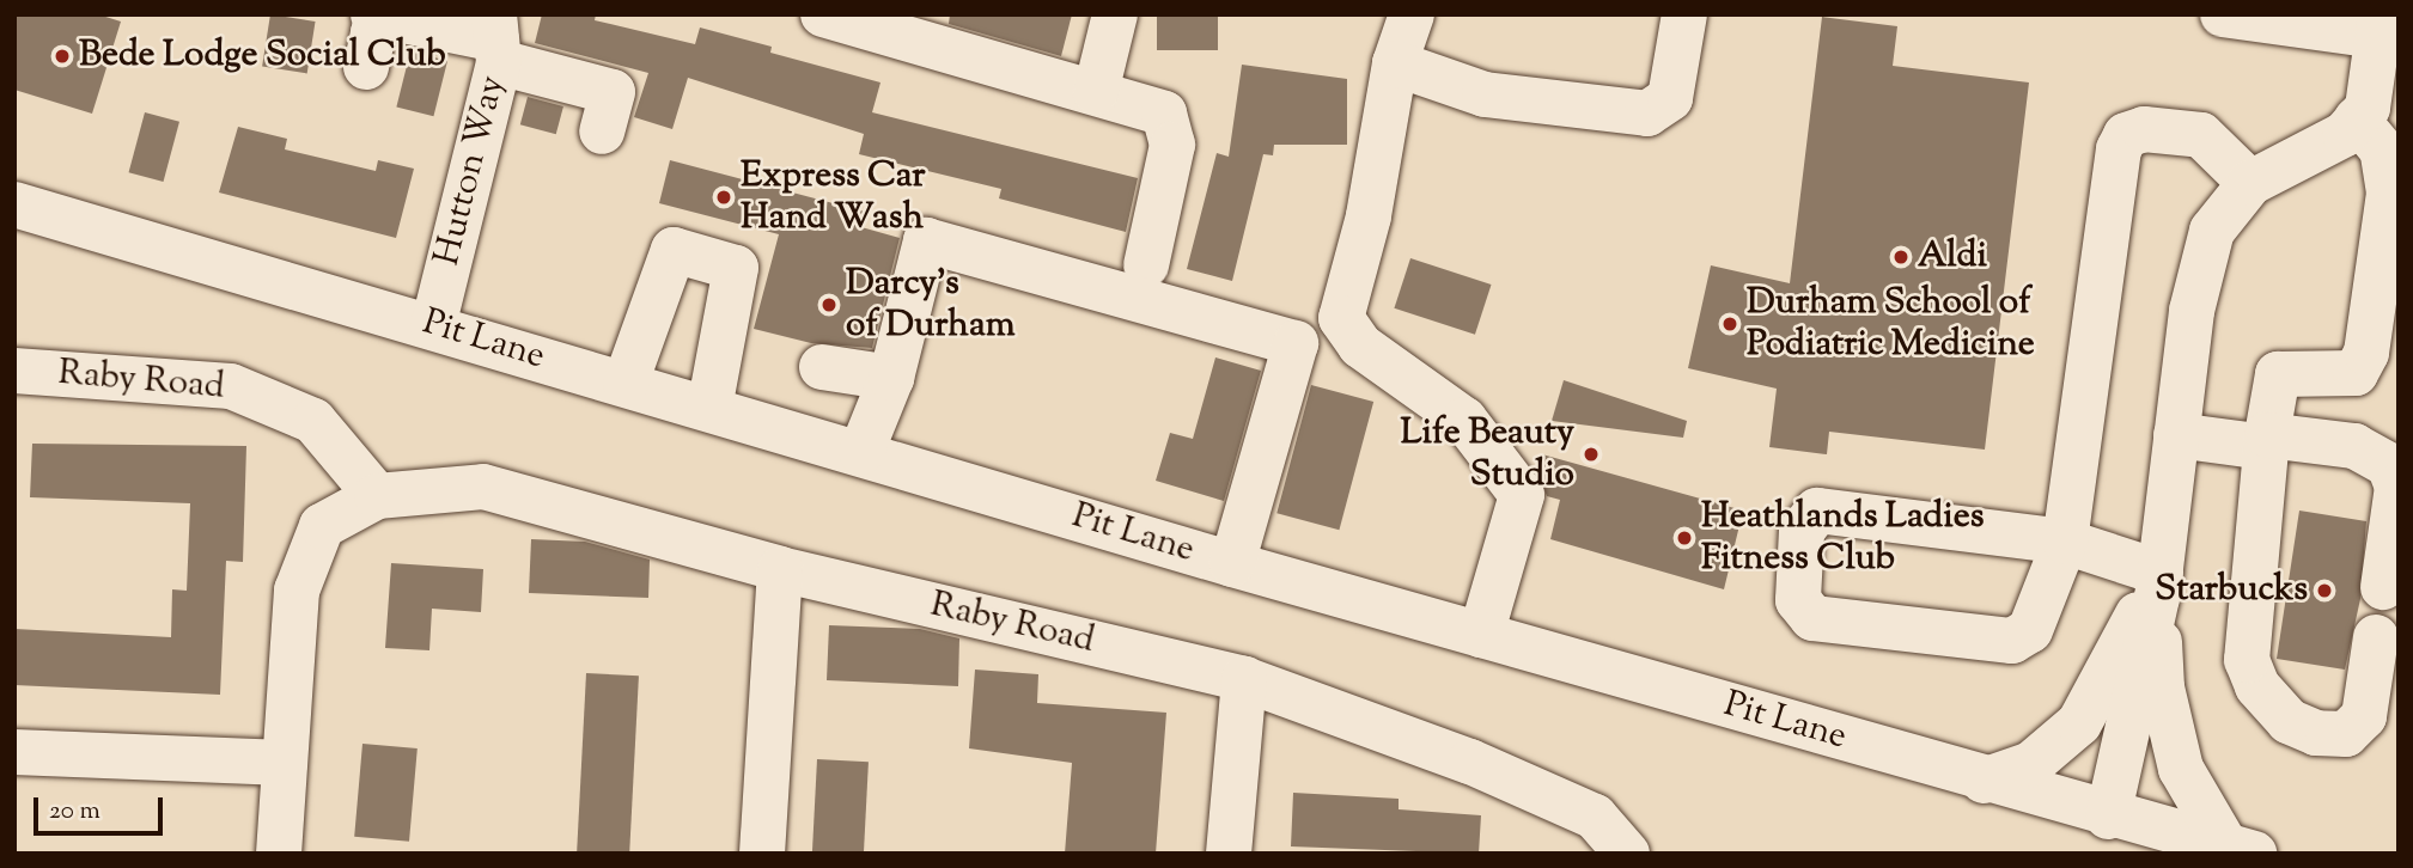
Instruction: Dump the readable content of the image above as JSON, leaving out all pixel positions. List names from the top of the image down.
{
  "streets": {
    "street": ["Hutton Way", "Pit Lane", "Raby Road"]
  },
  "crossings": [
    ["Hutton Way", "Pit Lane"]
  ],
  "places": [
    "Bede Lodge Social Club",
    "Express Car Hand Wash",
    "Aldi",
    "Darcy's of Durham",
    "Durham School of Podiatric Medicine",
    "Life Beauty Studio",
    "Heathlands Ladies Fitness Club",
    "Starbucks"
  ],
  "scale_bar": "20 m"
}
